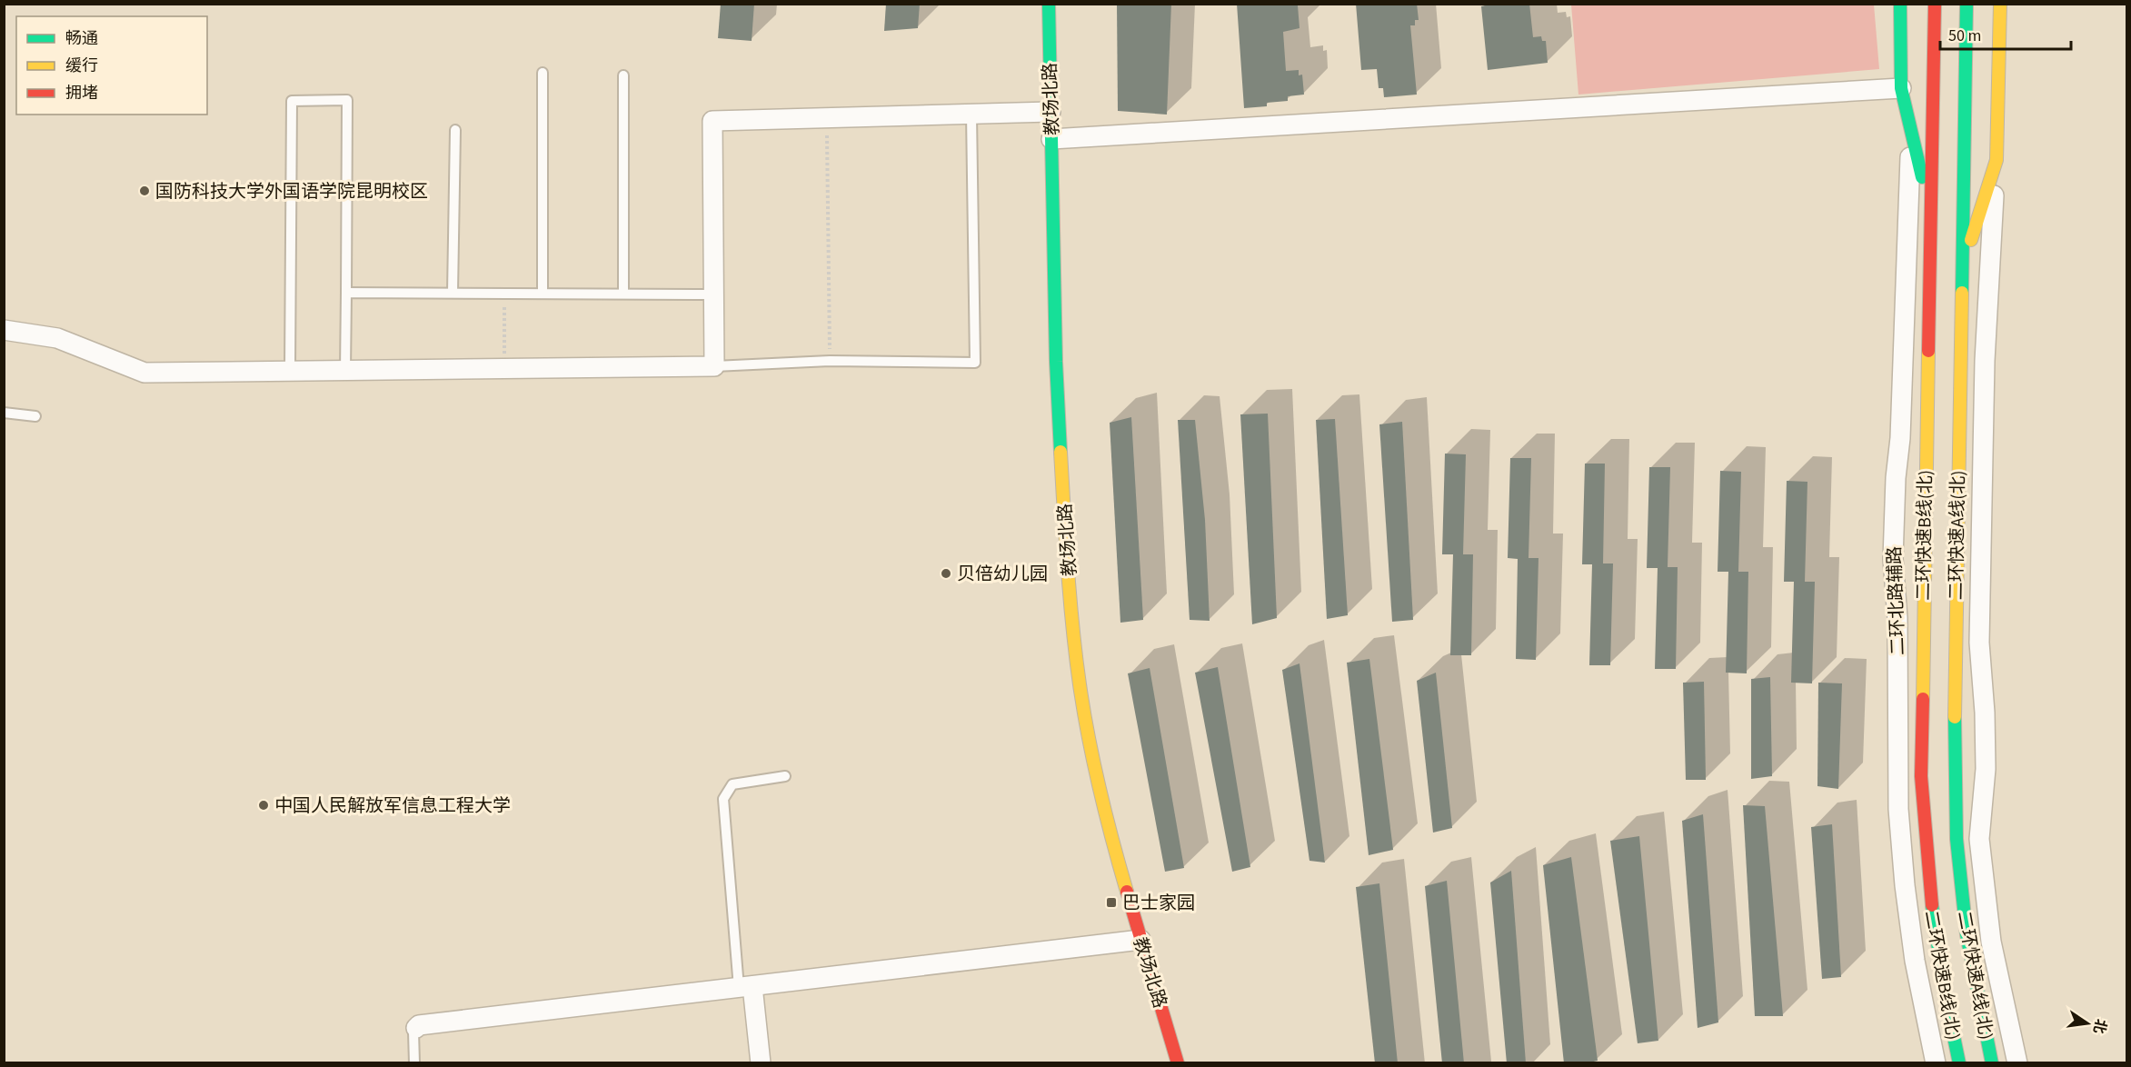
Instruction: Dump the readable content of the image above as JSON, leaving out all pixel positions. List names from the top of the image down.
{
  "streets": {
    "main road": ["教场北路", "二环快速B线(北)", "二环快速A线(北)"],
    "street": ["二环北路辅路"]
  },
  "places": {
    "other": ["国防科技大学外国语学院昆明校区", "贝倍幼儿园", "中国人民解放军信息工程大学"],
    "transit": ["巴士家园"]
  },
  "legend": ["畅通", "缓行", "拥堵"],
  "scale_bar": "50 m",
  "north": "right"
}
